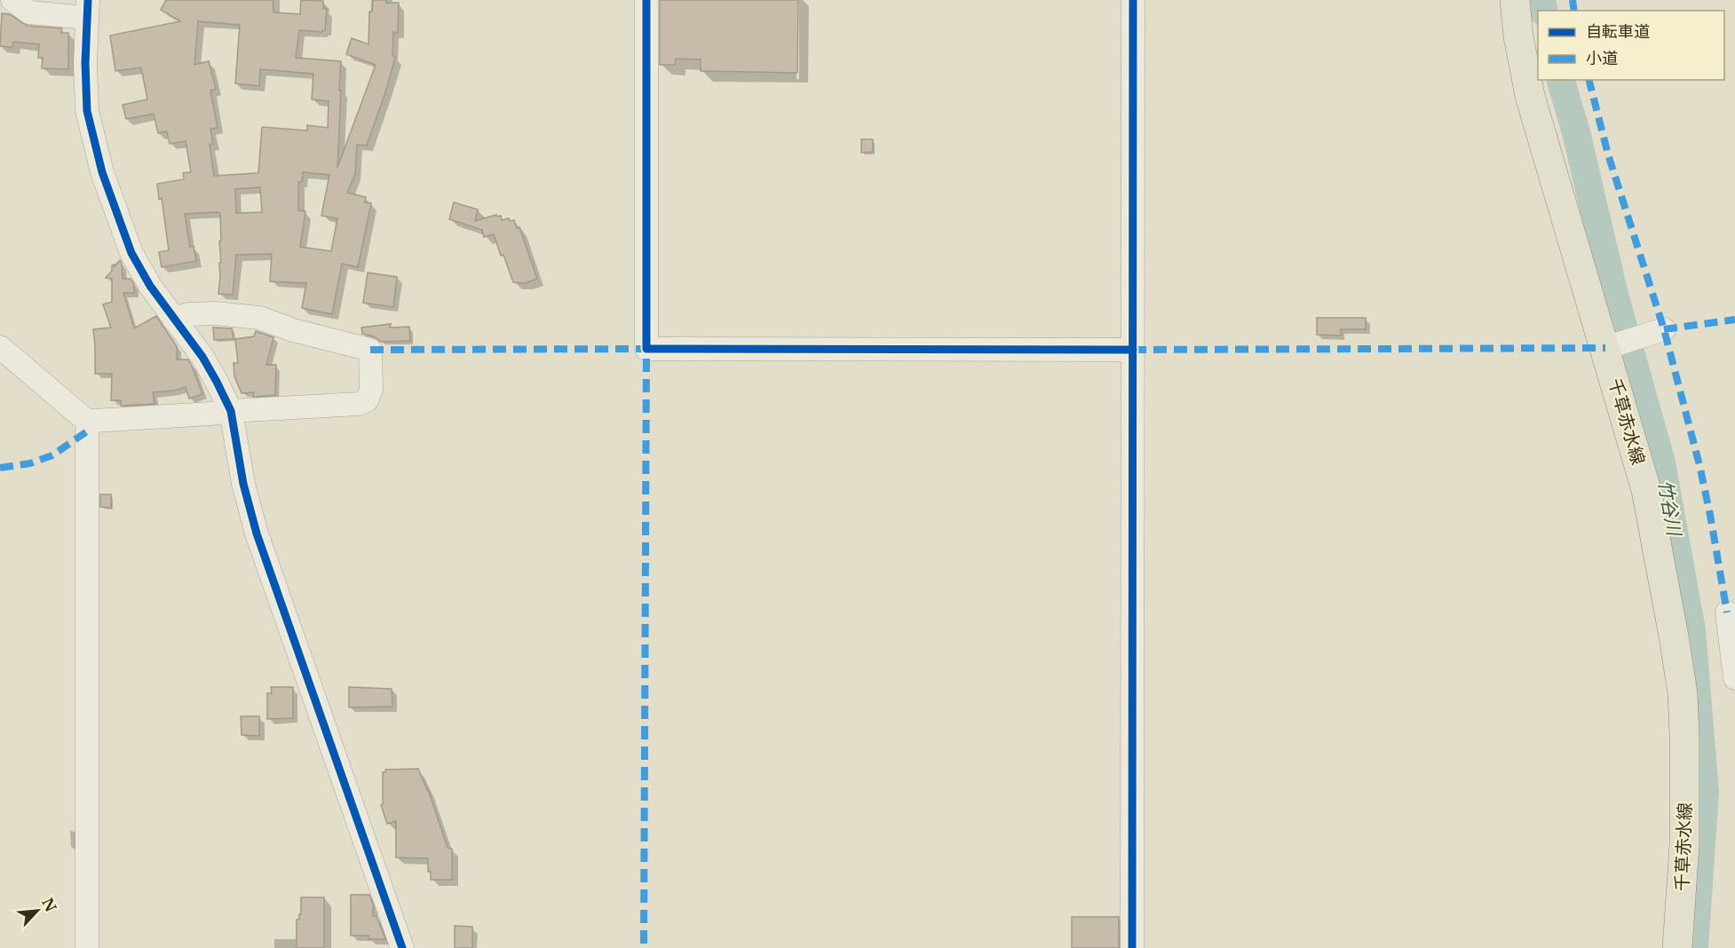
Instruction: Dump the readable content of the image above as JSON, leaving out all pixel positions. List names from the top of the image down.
{
  "streets": {
    "main road": ["千草赤水線"]
  },
  "water": ["竹谷川"],
  "legend": ["自転車道", "小道"],
  "north": "top right"
}
